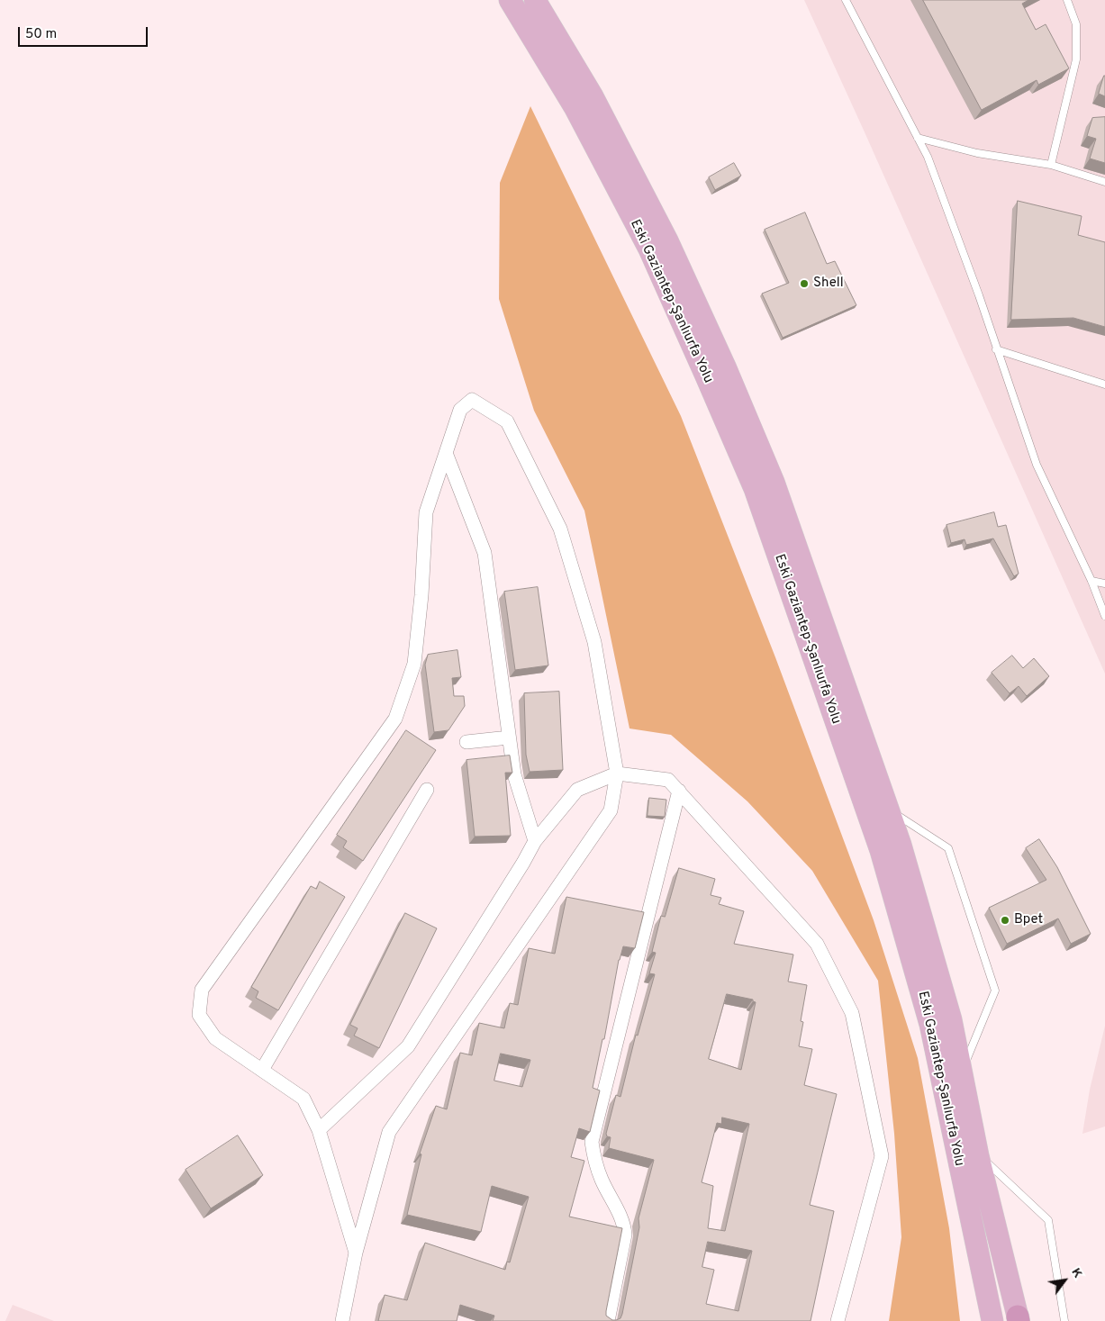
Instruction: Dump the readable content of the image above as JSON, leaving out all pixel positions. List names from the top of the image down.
{
  "streets": {
    "main road": ["Eski Gaziantep-Şanlıurfa Yolu"]
  },
  "places": ["Shell", "Bpet"],
  "scale_bar": "50 m",
  "north": "top right"
}
